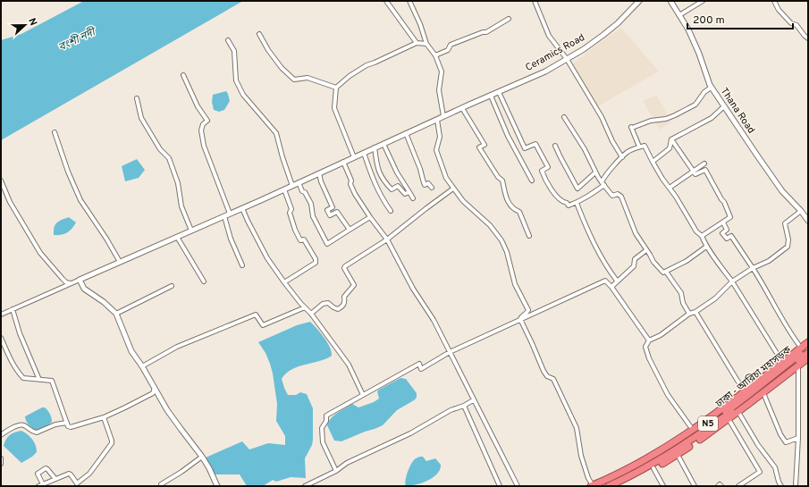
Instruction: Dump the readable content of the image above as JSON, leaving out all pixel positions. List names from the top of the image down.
{
  "streets": {
    "highway": ["ঢাকা - আরিচা মহাসড়ক", "N5"],
    "street": ["Ceramics Road", "Thana Road"]
  },
  "water": ["বংশী নদী"],
  "scale_bar": "200 m",
  "north": "right"
}
